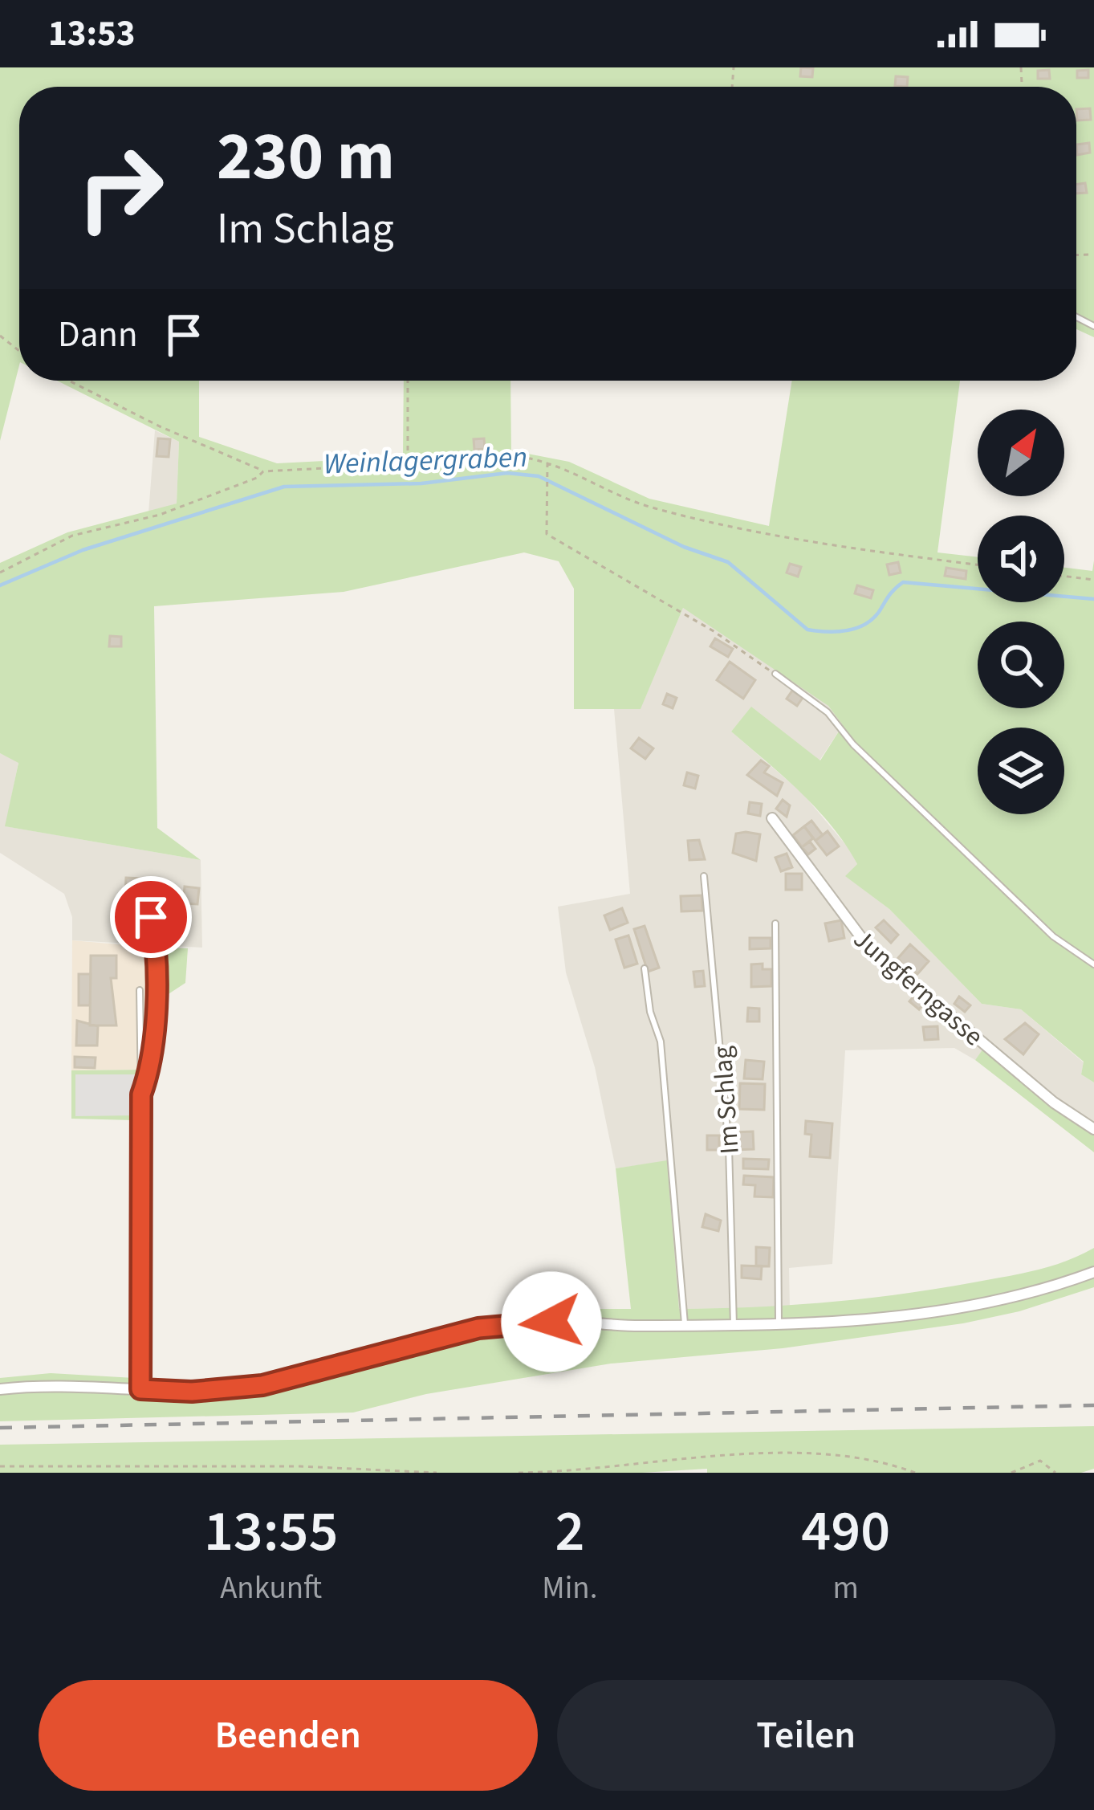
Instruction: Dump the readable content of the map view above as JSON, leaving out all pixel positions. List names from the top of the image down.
{
  "streets": {
    "street": ["Jungferngasse"],
    "lane": ["Im Schlag"]
  },
  "water": ["Weinlagergraben"],
  "north": "top right",
  "page": {
    "status": "13:53",
    "turn": ["230 m", "Im Schlag"],
    "then": "Dann",
    "eta": [
      "13:55",
      "Ankunft",
      "2",
      "Min.",
      "490",
      "m"
    ],
    "buttons": ["Beenden", "Teilen"]
  }
}
